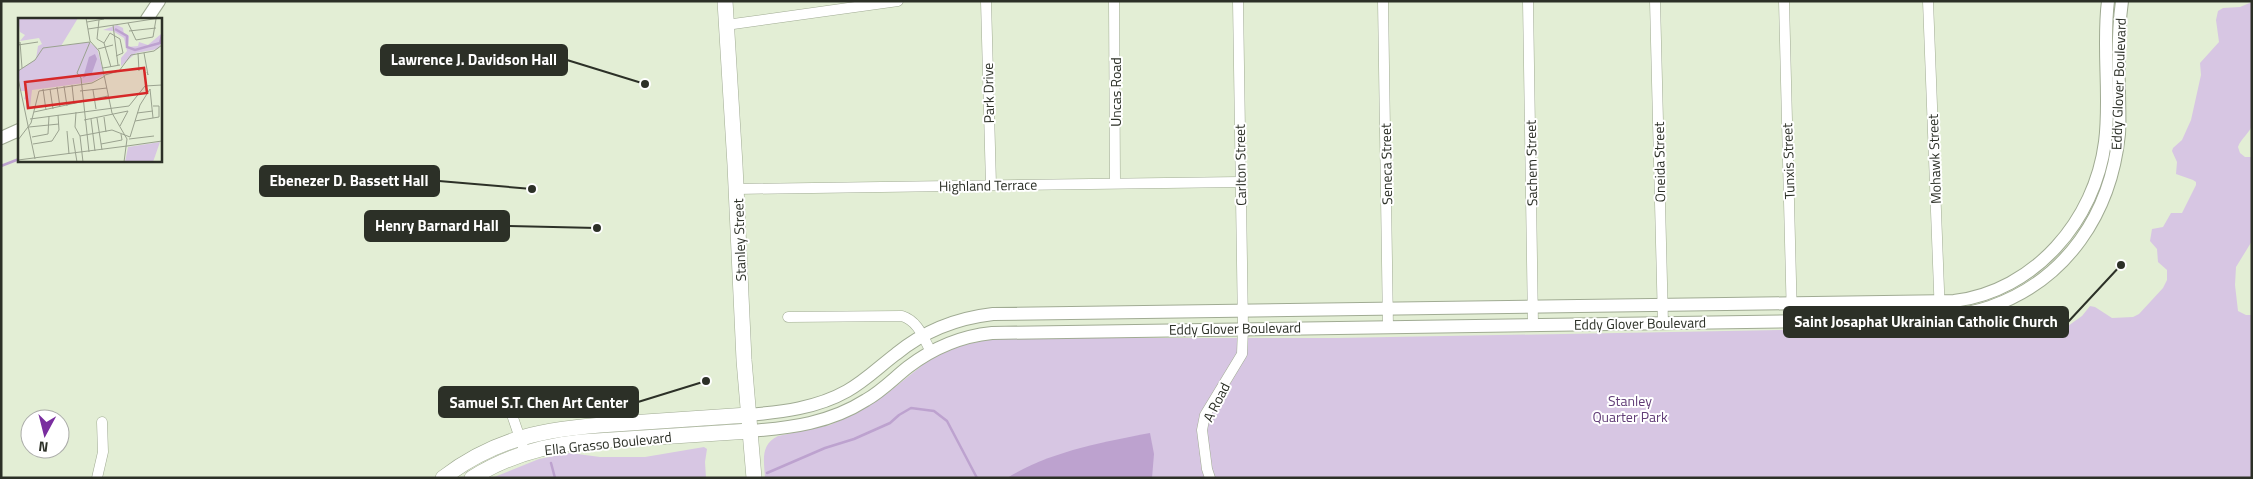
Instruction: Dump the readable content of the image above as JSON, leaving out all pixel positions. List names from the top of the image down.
{
  "streets": {
    "main road": ["Stanley Street", "Ella Grasso Boulevard"],
    "street": [
      "Eddy Glover Boulevard",
      "Uncas Road",
      "Park Drive",
      "Mohawk Street",
      "Tunxis Street",
      "Oneida Street",
      "Sachem Street",
      "Seneca Street",
      "Carlton Street",
      "Highland Terrace",
      "A Road"
    ]
  },
  "crossings": [
    ["Eddy Glover Boulevard", "Mohawk Street"],
    ["Eddy Glover Boulevard", "Tunxis Street"],
    ["Eddy Glover Boulevard", "Oneida Street"],
    ["Eddy Glover Boulevard", "Sachem Street"],
    ["Eddy Glover Boulevard", "Seneca Street"],
    ["Eddy Glover Boulevard", "Carlton Street"],
    ["Eddy Glover Boulevard", "Stanley Street"],
    ["Eddy Glover Boulevard", "A Road"],
    ["Eddy Glover Boulevard", "Ella Grasso Boulevard"],
    ["Uncas Road", "Highland Terrace"],
    ["Park Drive", "Highland Terrace"],
    ["Carlton Street", "Highland Terrace"],
    ["Carlton Street", "A Road"],
    ["Highland Terrace", "Stanley Street"],
    ["Stanley Street", "Ella Grasso Boulevard"]
  ],
  "parks": ["Stanley Quarter Park"],
  "places": [
    "Lawrence J. Davidson Hall",
    "Ebenezer D. Bassett Hall",
    "Henry Barnard Hall",
    "Saint Josaphat Ukrainian Catholic Church",
    "Samuel S.T. Chen Art Center"
  ],
  "north": "bottom"
}
